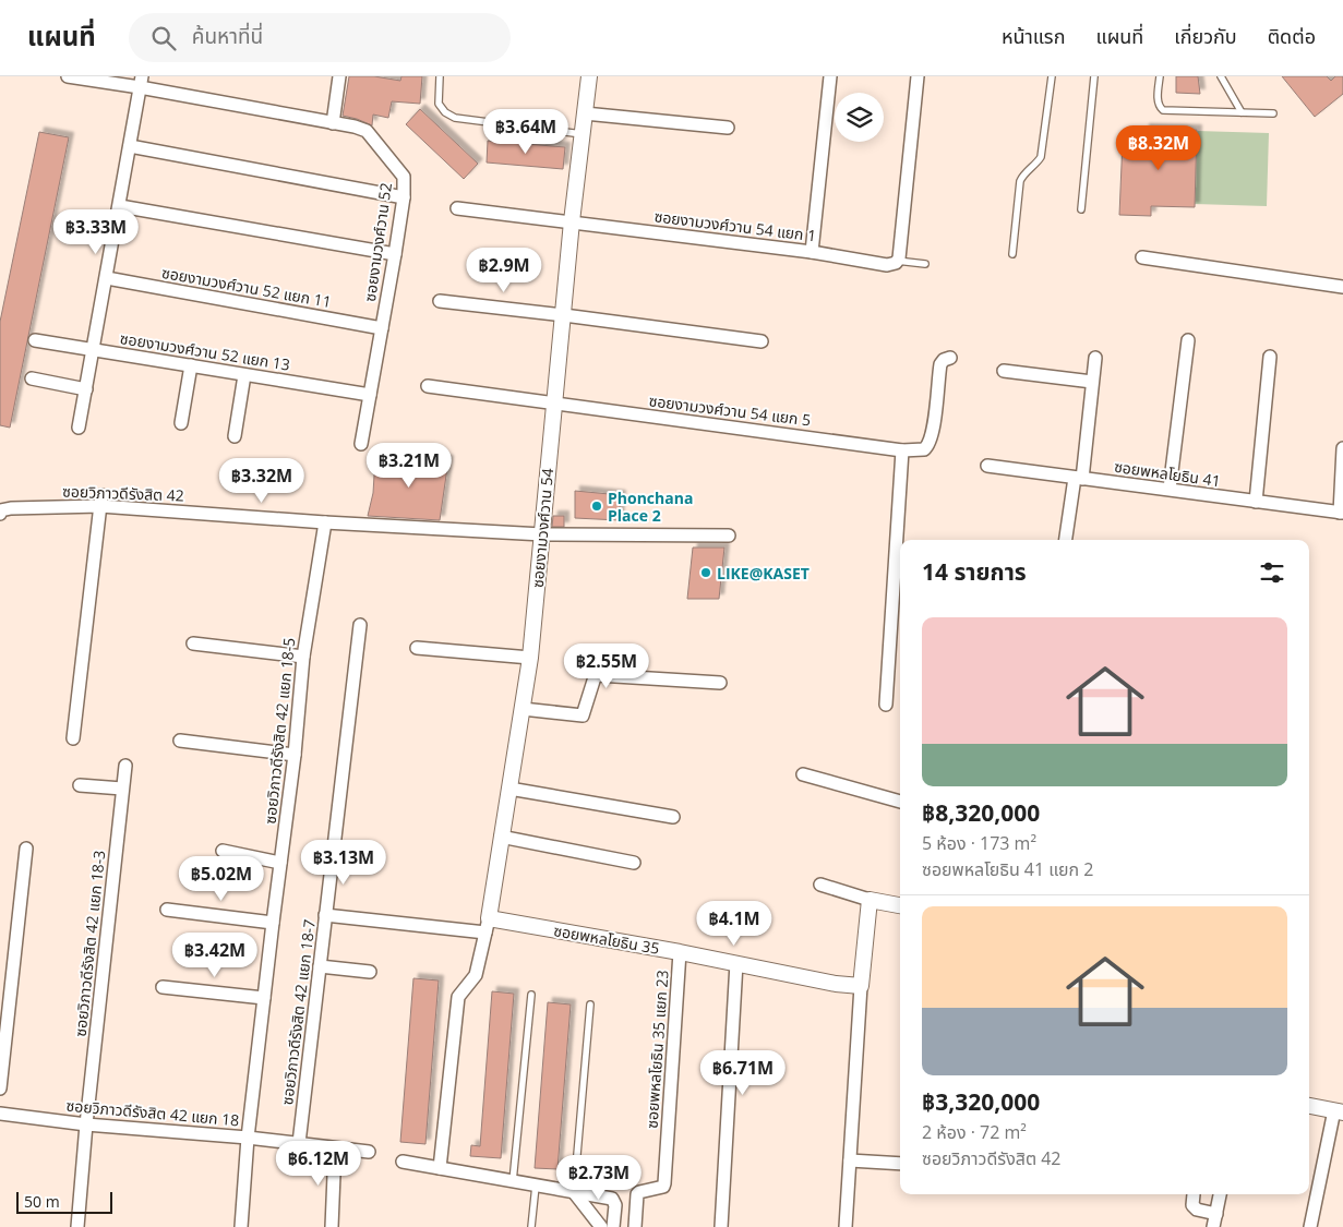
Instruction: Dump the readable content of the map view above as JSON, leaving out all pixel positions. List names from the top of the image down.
{
  "streets": {
    "street": [
      "ซอยงามวงศ์วาน 54 แยก 1",
      "ซอยงามวงศ์วาน 52",
      "ซอยงามวงศ์วาน 52 แยก 11",
      "ซอยงามวงศ์วาน 52 แยก 13",
      "ซอยงามวงศ์วาน 54 แยก 5",
      "ซอยพหลโยธิน 41",
      "ซอยวิภาวดีรังสิต 42",
      "ซอยงามวงศ์วาน 54",
      "ซอยวิภาวดีรังสิต 42 แยก 18-5",
      "ซอยพหลโยธิน 35",
      "ซอยวิภาวดีรังสิต 42 แยก 18-3",
      "ซอยวิภาวดีรังสิต 42 แยก 18-7",
      "ซอยพหลโยธิน 35 แยก 23",
      "ซอยวิภาวดีรังสิต 42 แยก 18"
    ]
  },
  "crossings": [
    ["ซอยงามวงศ์วาน 54 แยก 1", "ซอยงามวงศ์วาน 54"],
    ["ซอยงามวงศ์วาน 52", "ซอยงามวงศ์วาน 52 แยก 11"],
    ["ซอยงามวงศ์วาน 52", "ซอยงามวงศ์วาน 52 แยก 13"],
    ["ซอยงามวงศ์วาน 54 แยก 5", "ซอยงามวงศ์วาน 54"],
    ["ซอยวิภาวดีรังสิต 42", "ซอยงามวงศ์วาน 54"],
    ["ซอยวิภาวดีรังสิต 42", "ซอยวิภาวดีรังสิต 42 แยก 18-5"],
    ["ซอยงามวงศ์วาน 54", "ซอยพหลโยธิน 35"],
    ["ซอยวิภาวดีรังสิต 42 แยก 18-5", "ซอยวิภาวดีรังสิต 42 แยก 18"],
    ["ซอยพหลโยธิน 35", "ซอยพหลโยธิน 35 แยก 23"],
    ["ซอยวิภาวดีรังสิต 42 แยก 18-3", "ซอยวิภาวดีรังสิต 42 แยก 18"],
    ["ซอยวิภาวดีรังสิต 42 แยก 18-7", "ซอยวิภาวดีรังสิต 42 แยก 18"]
  ],
  "places": ["Phonchana Place 2", "LIKE@KASET"],
  "scale_bar": "50 m",
  "page": {
    "header": "แผนที่",
    "search": "ค้นหาที่นี่",
    "nav": [
      "หน้าแรก",
      "แผนที่",
      "เกี่ยวกับ",
      "ติดต่อ"
    ],
    "price": [
      "฿3.64M",
      "฿8.32M",
      "฿3.33M",
      "฿2.9M",
      "฿3.21M",
      "฿3.32M",
      "฿2.55M",
      "฿3.13M",
      "฿5.02M",
      "฿4.1M",
      "฿3.42M",
      "฿6.71M",
      "฿6.12M",
      "฿2.73M"
    ],
    "heading": "14 รายการ",
    "list": [
      {
        "name": "฿8,320,000",
        "note": "5 ห้อง · 173 m² · ซอยพหลโยธิน 41 แยก 2"
      },
      {
        "name": "฿3,320,000",
        "note": "2 ห้อง · 72 m² · ซอยวิภาวดีรังสิต 42"
      }
    ],
    "scale": "50 m"
  }
}
